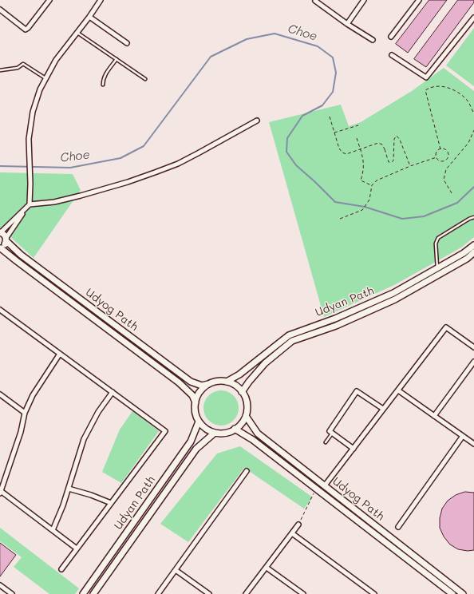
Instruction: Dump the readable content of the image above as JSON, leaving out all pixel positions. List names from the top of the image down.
{
  "streets": {
    "main road": ["Udyan Path", "Udyog Path"]
  },
  "crossings": [
    ["Udyan Path", "Udyog Path"]
  ],
  "water": ["Choe"]
}
